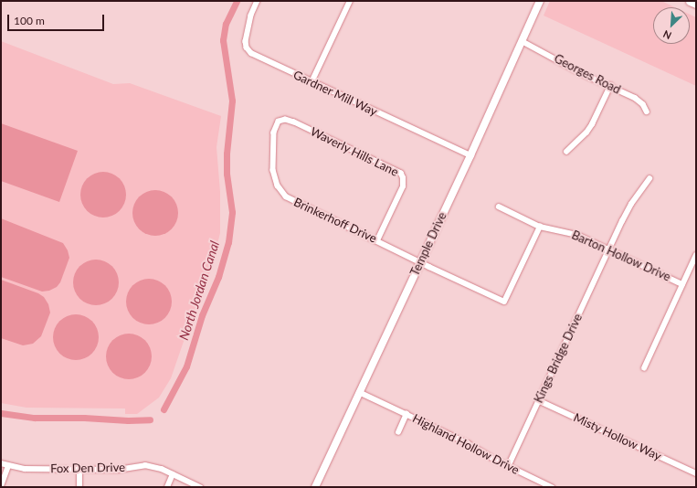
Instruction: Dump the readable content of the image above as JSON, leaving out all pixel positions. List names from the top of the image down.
{
  "streets": {
    "street": [
      "Georges Road",
      "Gardner Mill Way",
      "Waverly Hills Lane",
      "Brinkerhoff Drive",
      "Temple Drive",
      "Barton Hollow Drive",
      "Kings Bridge Drive",
      "Misty Hollow Way",
      "Highland Hollow Drive",
      "Fox Den Drive"
    ]
  },
  "crossings": [
    ["Georges Road", "Temple Drive"],
    ["Gardner Mill Way", "Temple Drive"],
    ["Waverly Hills Lane", "Brinkerhoff Drive"],
    ["Brinkerhoff Drive", "Temple Drive"],
    ["Temple Drive", "Highland Hollow Drive"],
    ["Barton Hollow Drive", "Kings Bridge Drive"],
    ["Kings Bridge Drive", "Misty Hollow Way"],
    ["Kings Bridge Drive", "Highland Hollow Drive"]
  ],
  "water": ["North Jordan Canal"],
  "scale_bar": "100 m",
  "north": "bottom left"
}
